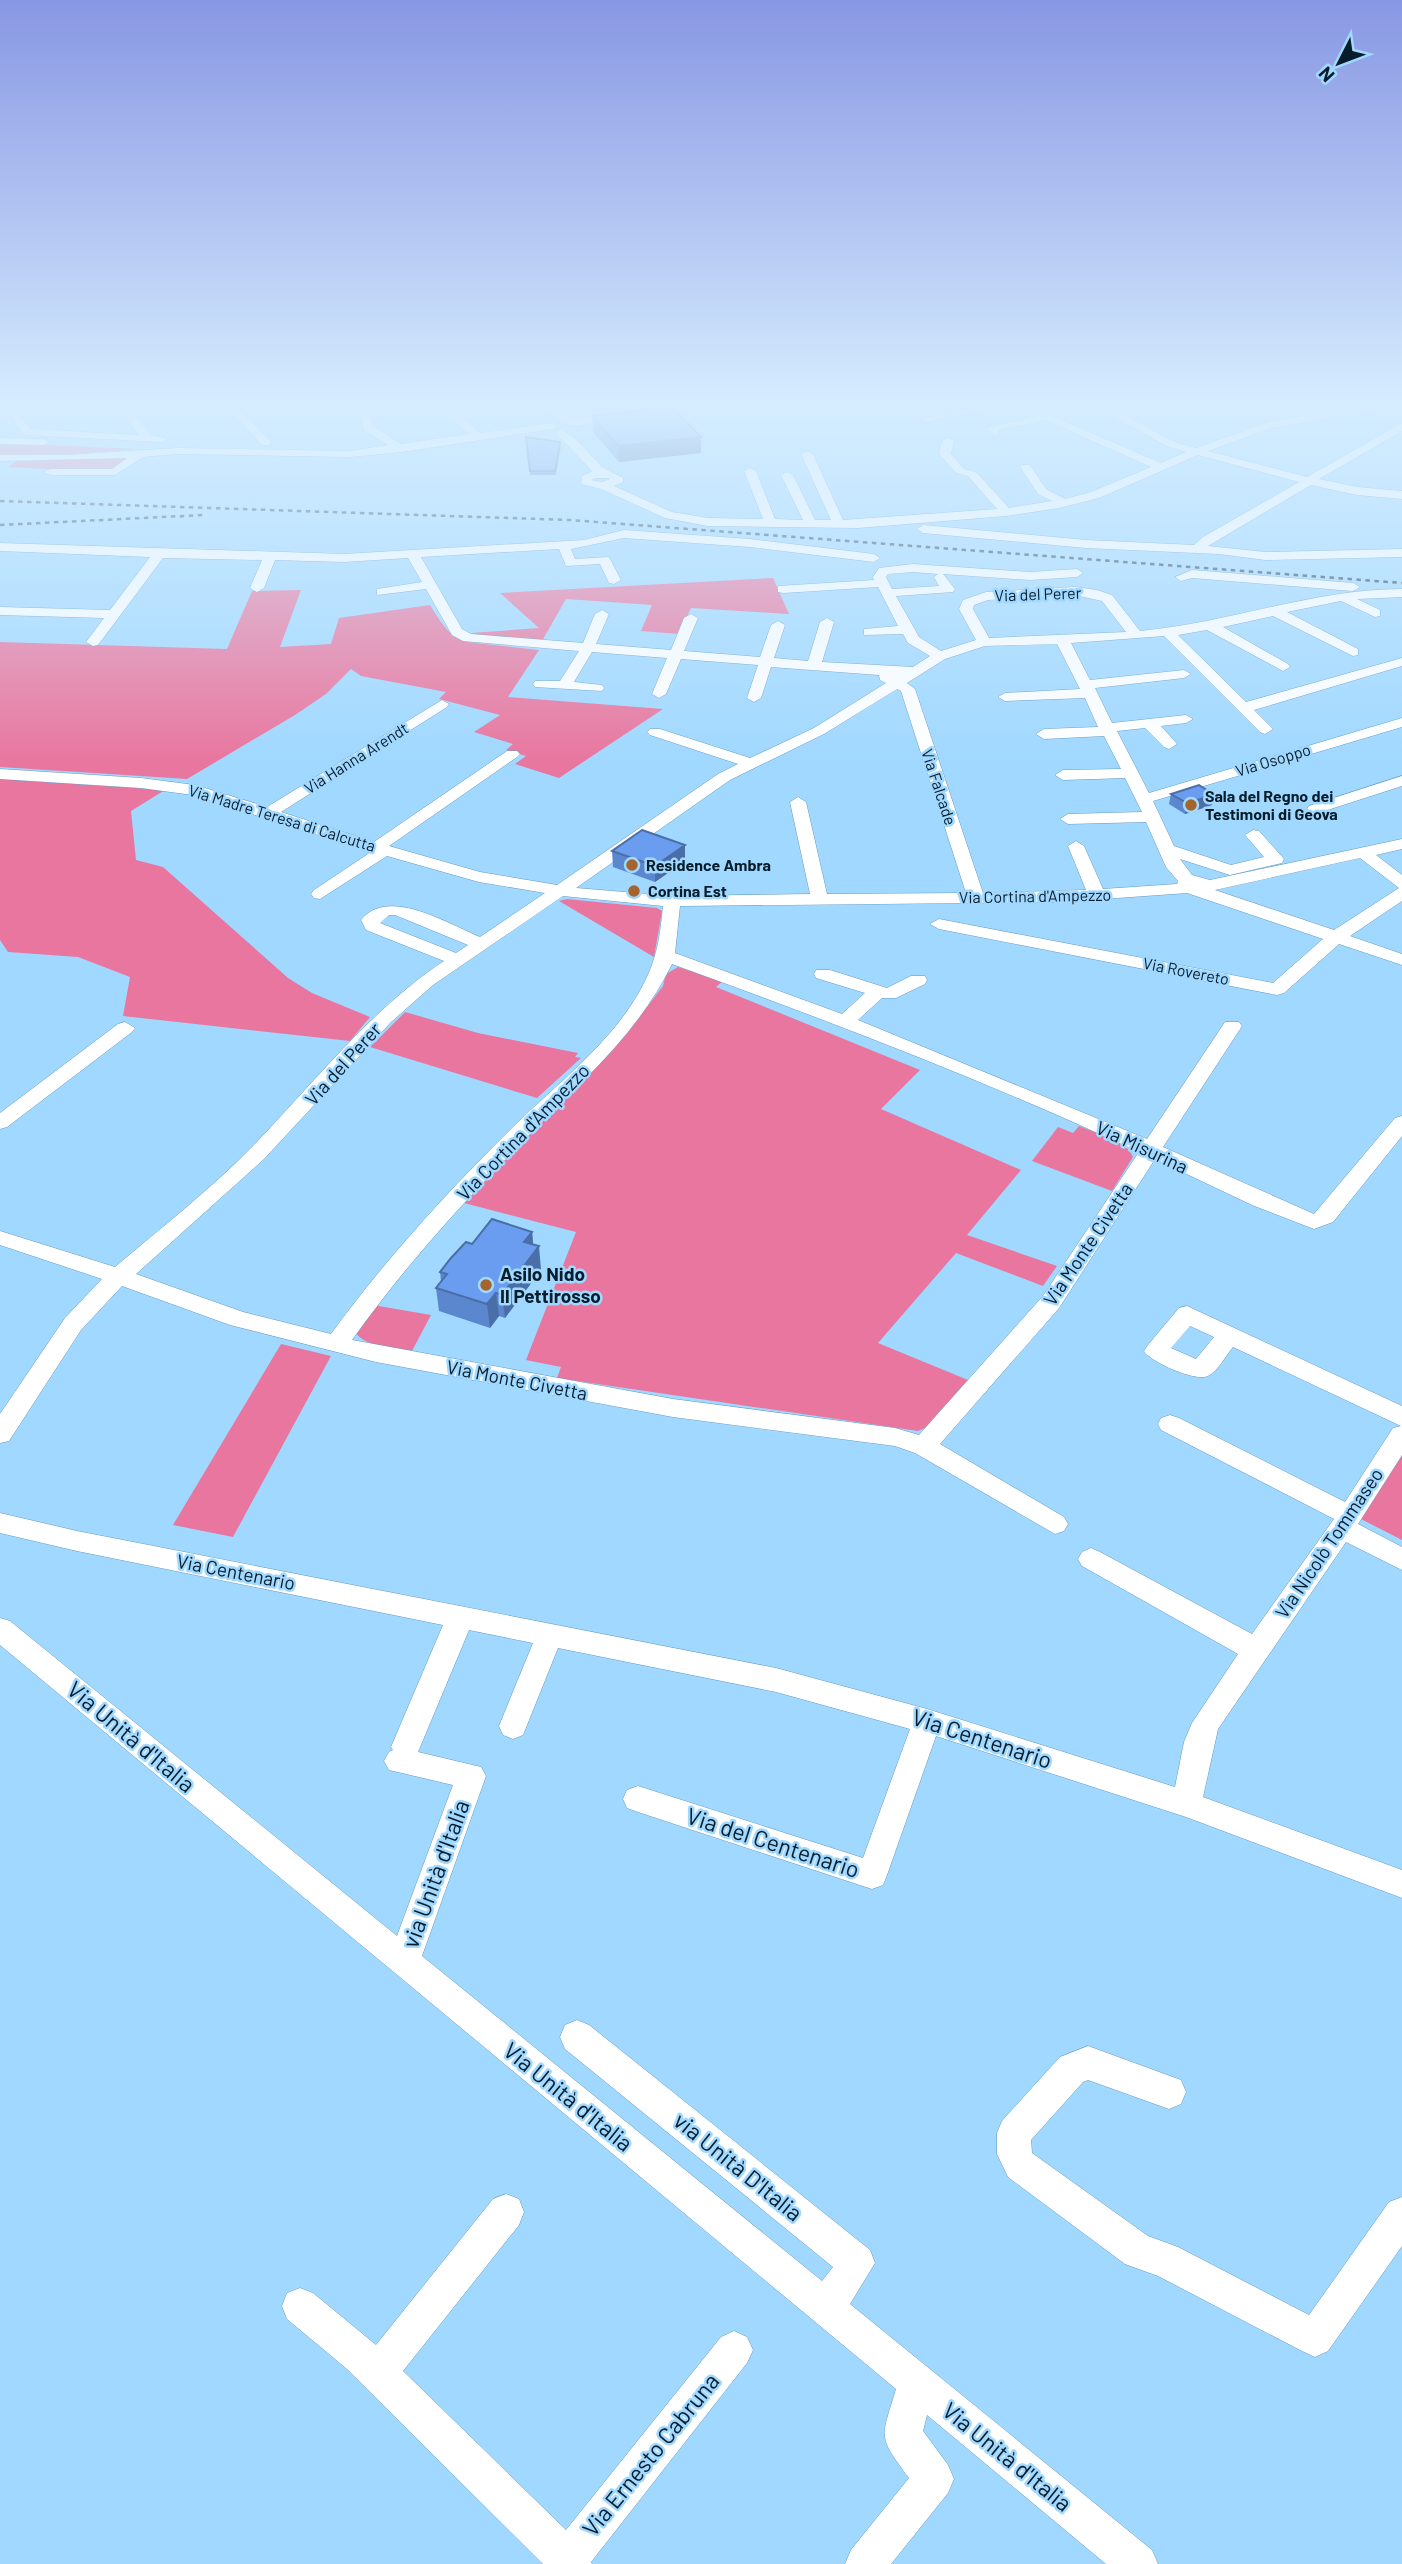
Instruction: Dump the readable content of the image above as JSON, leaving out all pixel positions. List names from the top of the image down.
{
  "streets": {
    "street": [
      "Via del Perer",
      "Via Hanna Arendt",
      "Via Osoppo",
      "Via Falcade",
      "Via Madre Teresa di Calcutta",
      "Via Cortina d'Ampezzo",
      "Via Rovereto",
      "Via Misurina",
      "Via Monte Civetta",
      "Via Nicolò Tommaseo",
      "Via Centenario",
      "Via Unità d'Italia",
      "Via del Centenario",
      "via Unità d'Italia",
      "via Unità D'Italia",
      "Via Ernesto Cabruna"
    ]
  },
  "crossings": [
    ["Via del Perer", "Via Falcade"],
    ["Via del Perer", "Via Madre Teresa di Calcutta"],
    ["Via del Perer", "Via Cortina d'Ampezzo"],
    ["Via del Perer", "Via Monte Civetta"],
    ["Via Hanna Arendt", "Via Madre Teresa di Calcutta"],
    ["Via Falcade", "Via Cortina d'Ampezzo"],
    ["Via Madre Teresa di Calcutta", "Via Cortina d'Ampezzo"],
    ["Via Cortina d'Ampezzo", "Via Rovereto"],
    ["Via Cortina d'Ampezzo", "Via Misurina"],
    ["Via Cortina d'Ampezzo", "Via Monte Civetta"],
    ["Via Misurina", "Via Monte Civetta"],
    ["Via Nicolò Tommaseo", "Via Centenario"],
    ["Via Centenario", "Via del Centenario"],
    ["Via Centenario", "via Unità d'Italia"],
    ["Via Unità d'Italia", "via Unità d'Italia"],
    ["Via Unità d'Italia", "via Unità D'Italia"]
  ],
  "places": [
    "Sala del Regno dei Testimoni di Geova",
    "Residence Ambra",
    "Cortina Est",
    "Asilo Nido Il Pettirosso"
  ],
  "north": "bottom left"
}
